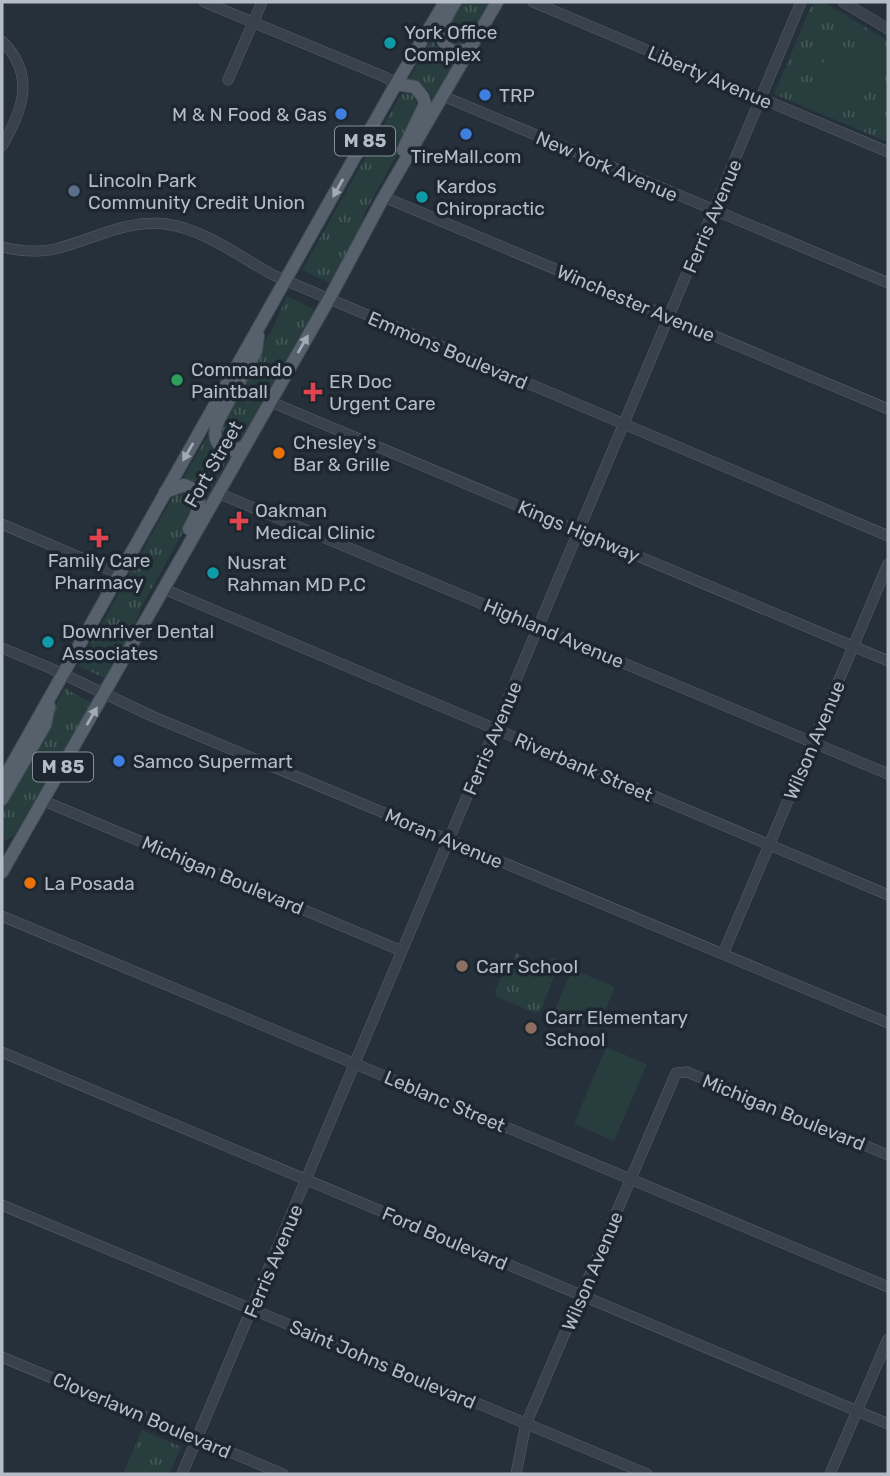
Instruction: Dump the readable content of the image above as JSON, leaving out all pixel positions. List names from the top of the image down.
{
  "streets": {
    "main road": ["M 85", "Fort Street"],
    "street": [
      "Liberty Avenue",
      "New York Avenue",
      "Ferris Avenue",
      "Winchester Avenue",
      "Emmons Boulevard",
      "Kings Highway",
      "Highland Avenue",
      "Wilson Avenue",
      "Riverbank Street",
      "Moran Avenue",
      "Michigan Boulevard",
      "Leblanc Street",
      "Ford Boulevard",
      "Saint Johns Boulevard",
      "Cloverlawn Boulevard"
    ]
  },
  "crossings": [
    ["Liberty Avenue", "Ferris Avenue"],
    ["New York Avenue", "Ferris Avenue"],
    ["New York Avenue", "Fort Street"],
    ["Ferris Avenue", "Winchester Avenue"],
    ["Ferris Avenue", "Emmons Boulevard"],
    ["Ferris Avenue", "Kings Highway"],
    ["Ferris Avenue", "Highland Avenue"],
    ["Ferris Avenue", "Riverbank Street"],
    ["Ferris Avenue", "Moran Avenue"],
    ["Ferris Avenue", "Michigan Boulevard"],
    ["Ferris Avenue", "Leblanc Street"],
    ["Ferris Avenue", "Ford Boulevard"],
    ["Ferris Avenue", "Saint Johns Boulevard"],
    ["Ferris Avenue", "Cloverlawn Boulevard"],
    ["Winchester Avenue", "Fort Street"],
    ["Emmons Boulevard", "Fort Street"],
    ["Fort Street", "Kings Highway"],
    ["Fort Street", "Highland Avenue"],
    ["Fort Street", "Riverbank Street"],
    ["Fort Street", "Moran Avenue"],
    ["Fort Street", "Michigan Boulevard"],
    ["Kings Highway", "Wilson Avenue"],
    ["Highland Avenue", "Wilson Avenue"],
    ["Wilson Avenue", "Riverbank Street"],
    ["Wilson Avenue", "Moran Avenue"],
    ["Wilson Avenue", "Michigan Boulevard"],
    ["Wilson Avenue", "Leblanc Street"],
    ["Wilson Avenue", "Ford Boulevard"],
    ["Wilson Avenue", "Saint Johns Boulevard"]
  ],
  "places": {
    "other": [
      "York Office Complex",
      "TRP",
      "M & N Food & Gas",
      "TireMall.com",
      "Lincoln Park Community Credit Union",
      "Kardos Chiropractic",
      "Commando Paintball",
      "Chesley's Bar & Grille",
      "Nusrat Rahman MD P.C",
      "Downriver Dental Associates",
      "Samco Supermart",
      "La Posada",
      "Carr School",
      "Carr Elementary School"
    ],
    "health": ["ER Doc Urgent Care", "Oakman Medical Clinic", "Family Care Pharmacy"]
  }
}
